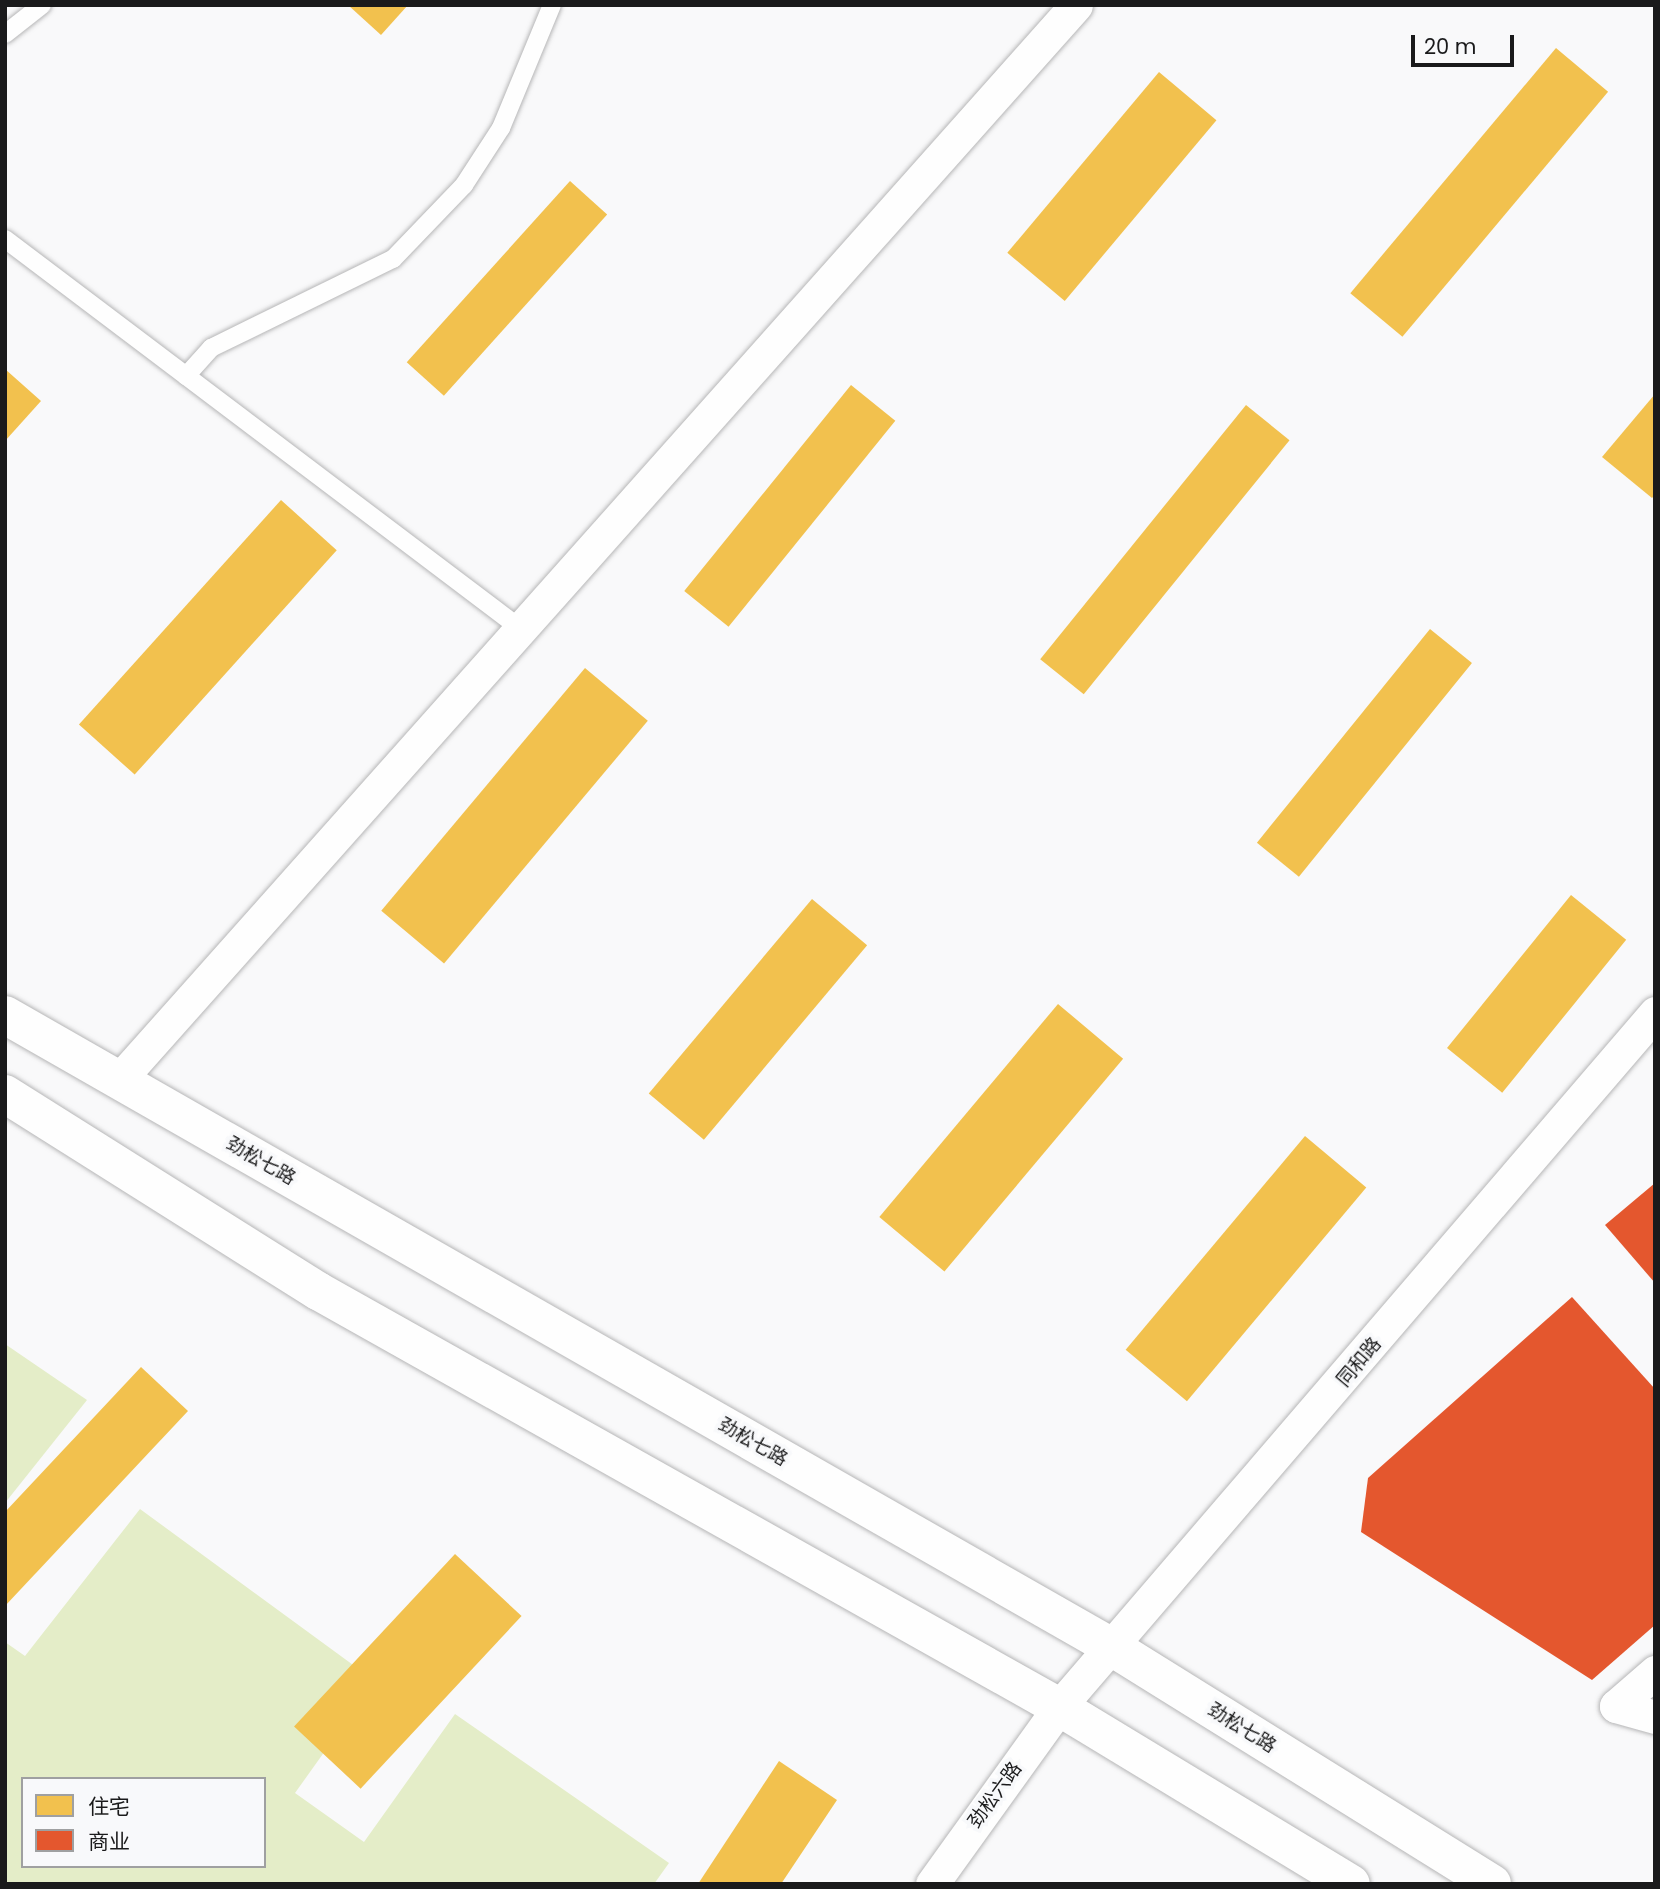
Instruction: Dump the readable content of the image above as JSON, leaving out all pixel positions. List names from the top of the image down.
{
  "streets": {
    "main road": ["劲松七路"],
    "street": ["同和路", "劲松六路"]
  },
  "crossings": [
    ["劲松七路", "同和路"],
    ["同和路", "劲松六路"]
  ],
  "legend": ["住宅", "商业"],
  "scale_bar": "20 m"
}
